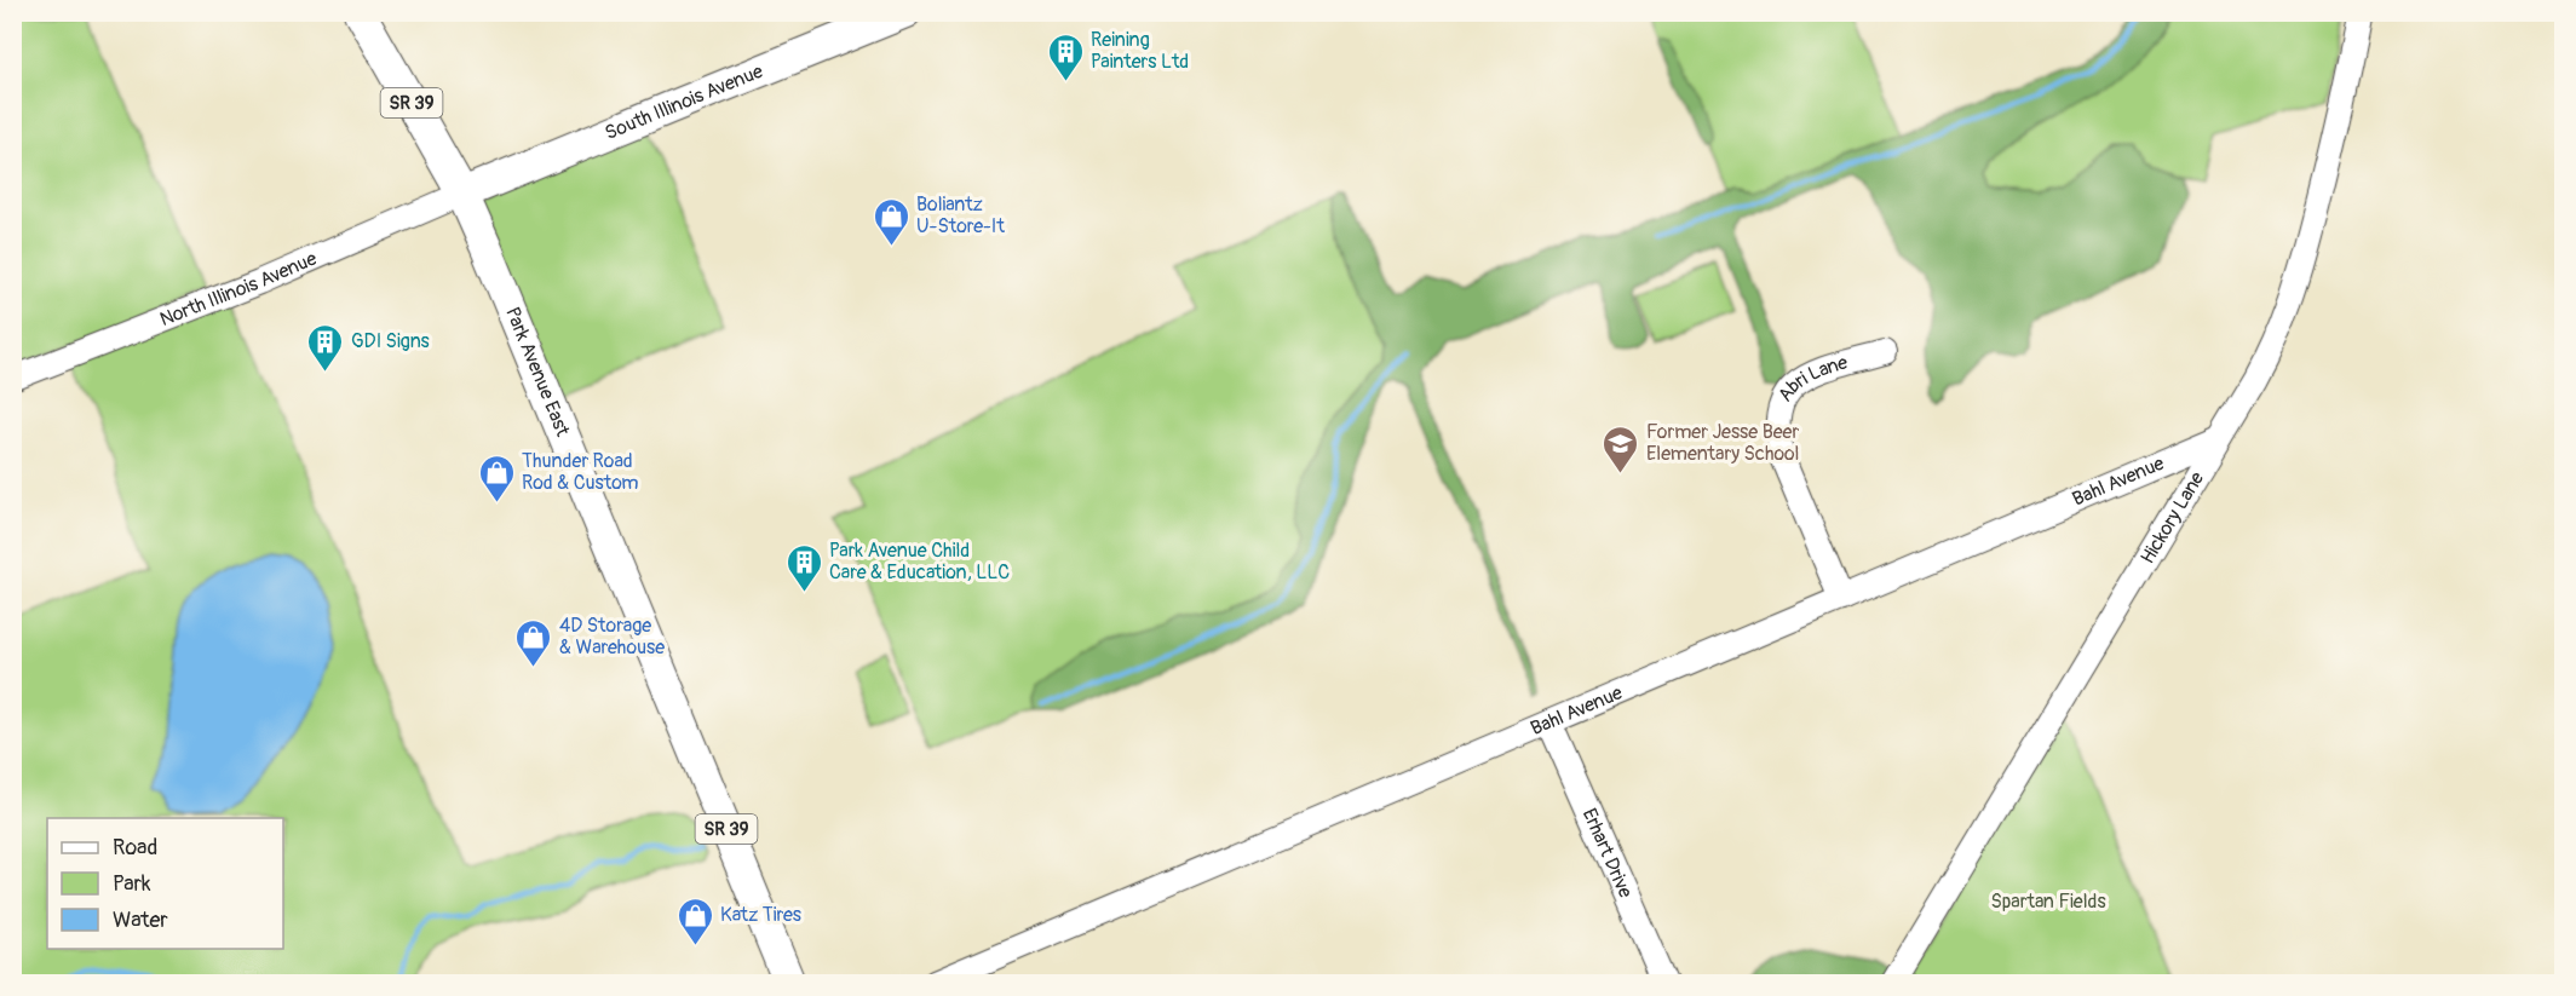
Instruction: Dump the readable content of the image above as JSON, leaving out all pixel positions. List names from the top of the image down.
{
  "streets": {
    "main road": ["South Illinois Avenue", "SR 39", "Park Avenue East"],
    "street": [
      "North Illinois Avenue",
      "Abri Lane",
      "Bahl Avenue",
      "Hickory Lane",
      "Erhart Drive"
    ]
  },
  "crossings": [
    ["South Illinois Avenue", "North Illinois Avenue"],
    ["South Illinois Avenue", "Park Avenue East"],
    ["North Illinois Avenue", "Park Avenue East"],
    ["Abri Lane", "Bahl Avenue"],
    ["Bahl Avenue", "Hickory Lane"],
    ["Bahl Avenue", "Erhart Drive"]
  ],
  "parks": ["Spartan Fields"],
  "places": {
    "building": ["Reining Painters Ltd", "GDI Signs", "Park Avenue Child Care & Education, LLC"],
    "shop": [
      "Boliantz U-Store-It",
      "Thunder Road Rod & Custom",
      "4D Storage & Warehouse",
      "Katz Tires"
    ],
    "school or university": ["Former Jesse Beer Elementary School"]
  },
  "legend": ["Road", "Park", "Water"]
}
